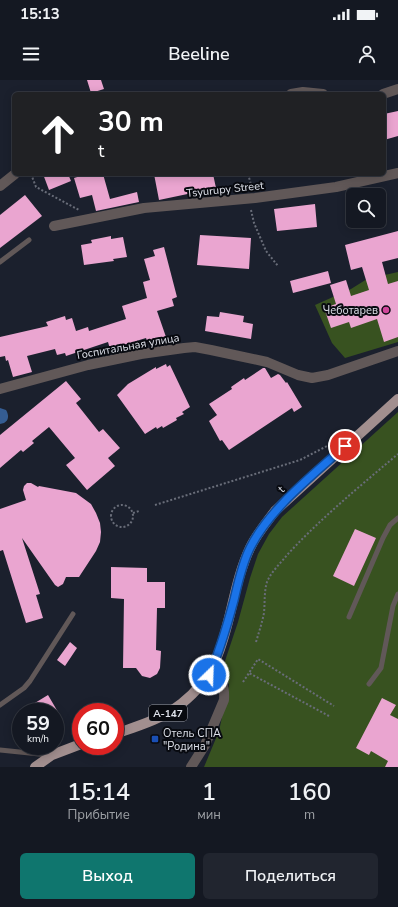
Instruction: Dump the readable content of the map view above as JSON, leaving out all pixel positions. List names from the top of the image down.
{
  "streets": {
    "main road": ["t", "А-147"],
    "street": ["Tsyurupy Street", "Госпитальная улица"]
  },
  "crossings": [
    ["t", "А-147"]
  ],
  "places": {
    "other": ["Чеботарев"],
    "transit": ["Отель СПА \"Родина\""]
  },
  "page": {
    "status": "15:13",
    "header": "Beeline",
    "turn": ["30 m", "t"],
    "speed": "59 km/h",
    "limit": "60",
    "eta": [
      "15:14",
      "Прибытие",
      "1",
      "мин",
      "160",
      "m"
    ],
    "buttons": ["Выход", "Поделиться"]
  }
}
